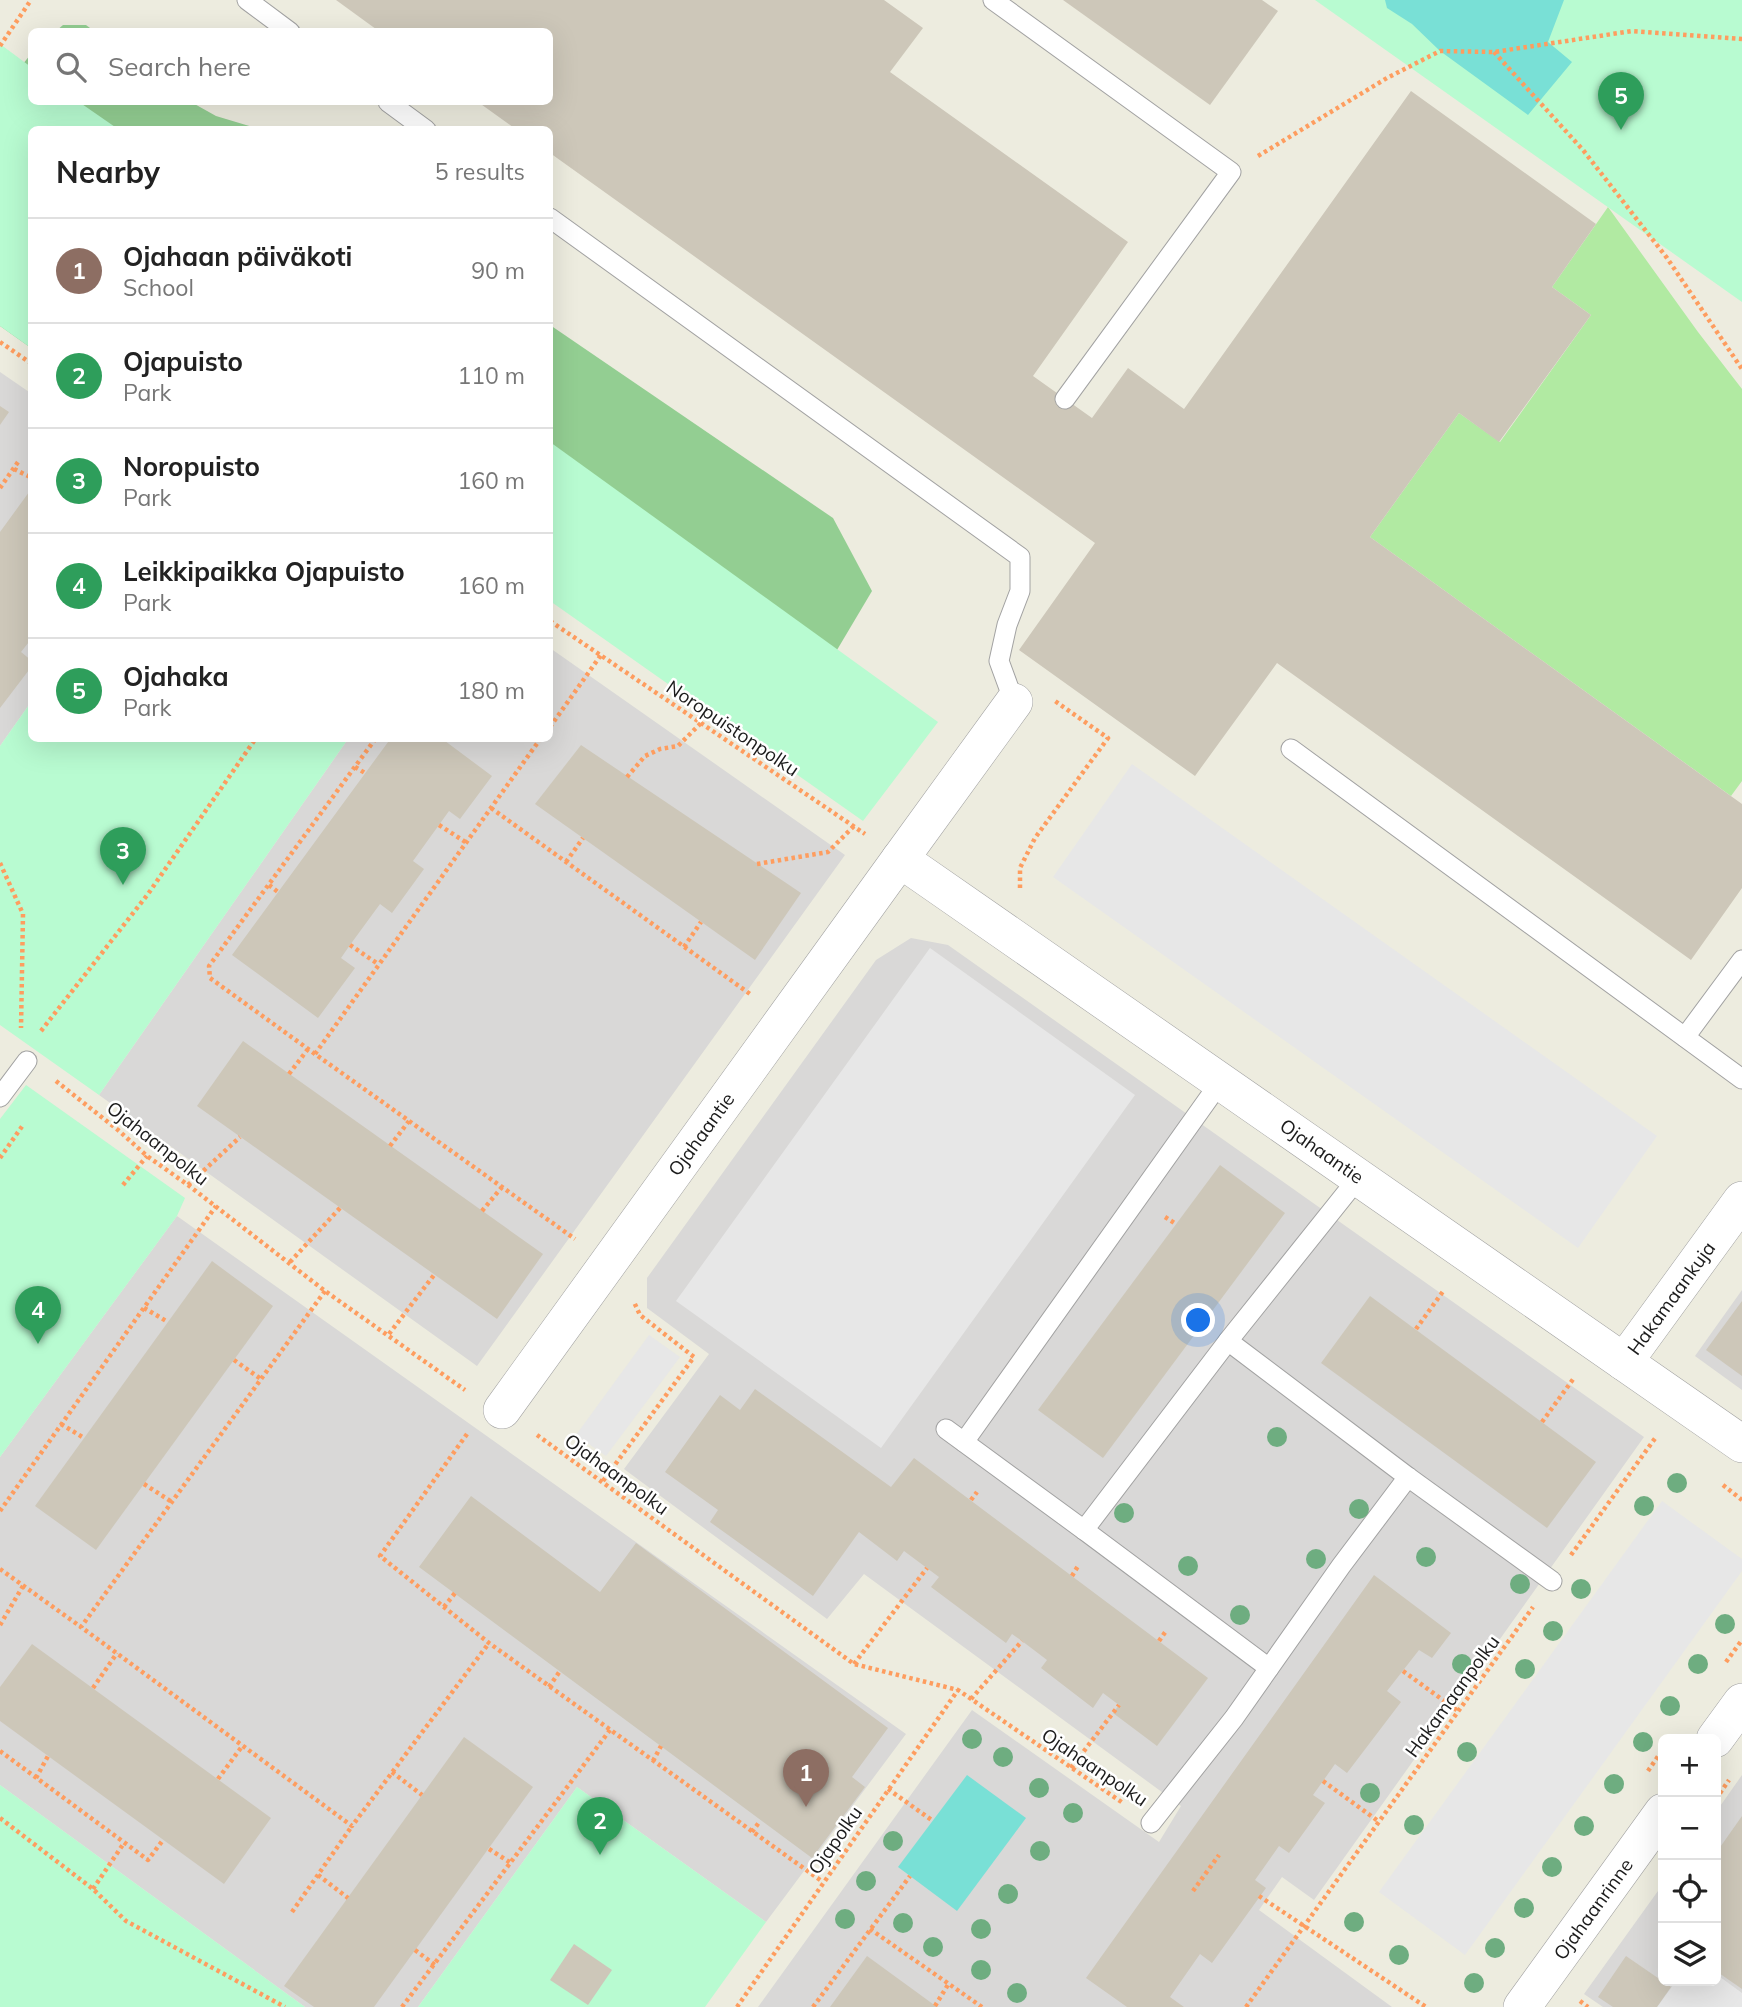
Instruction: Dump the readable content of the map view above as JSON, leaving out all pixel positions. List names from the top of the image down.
{
  "streets": {
    "street": ["Ojahaantie", "Hakamaankuja", "Ojahaanrinne"],
    "path": [
      "Noropuistonpolku",
      "Ojahaanpolku",
      "Hakamaanpolku",
      "Ojapolku"
    ]
  },
  "crossings": [
    ["Noropuistonpolku", "Ojahaantie"],
    ["Ojahaantie", "Ojahaanpolku"],
    ["Ojahaantie", "Hakamaankuja"],
    ["Ojahaantie", "Hakamaanpolku"],
    ["Ojahaanpolku", "Ojapolku"]
  ],
  "page": {
    "search": "Search here",
    "pins": [
      "5",
      "3",
      "4",
      "1",
      "2"
    ],
    "heading": ["Nearby", "5 results"],
    "list": [
      {
        "mark": "1",
        "name": "Ojahaan päiväkoti",
        "note": "School",
        "value": "90 m"
      },
      {
        "mark": "2",
        "name": "Ojapuisto",
        "note": "Park",
        "value": "110 m"
      },
      {
        "mark": "3",
        "name": "Noropuisto",
        "note": "Park",
        "value": "160 m"
      },
      {
        "mark": "4",
        "name": "Leikkipaikka Ojapuisto",
        "note": "Park",
        "value": "160 m"
      },
      {
        "mark": "5",
        "name": "Ojahaka",
        "note": "Park",
        "value": "180 m"
      }
    ],
    "map_buttons": ["+", "−"]
  }
}
